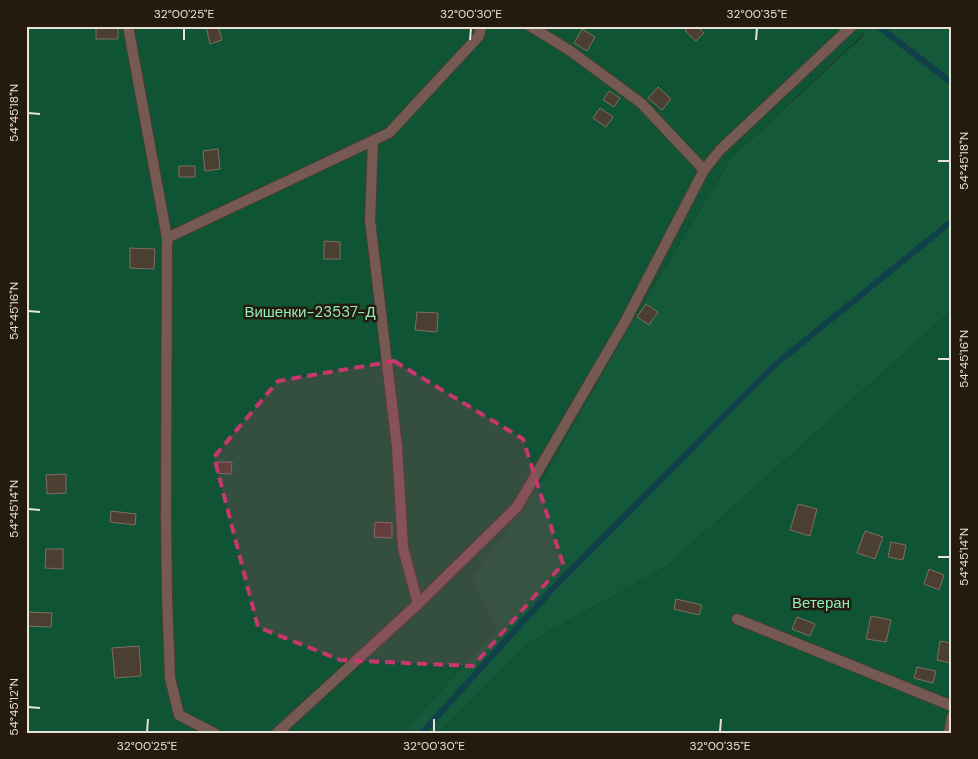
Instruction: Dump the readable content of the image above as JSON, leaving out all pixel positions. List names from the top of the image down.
{
  "parks": ["Вишенки-23537-Д", "Ветеран"],
  "coordinates": [
    "32°00'25\"E",
    "32°00'30\"E",
    "32°00'35\"E",
    "54°45'18\"N",
    "54°45'16\"N",
    "54°45'14\"N",
    "54°45'12\"N"
  ]
}
